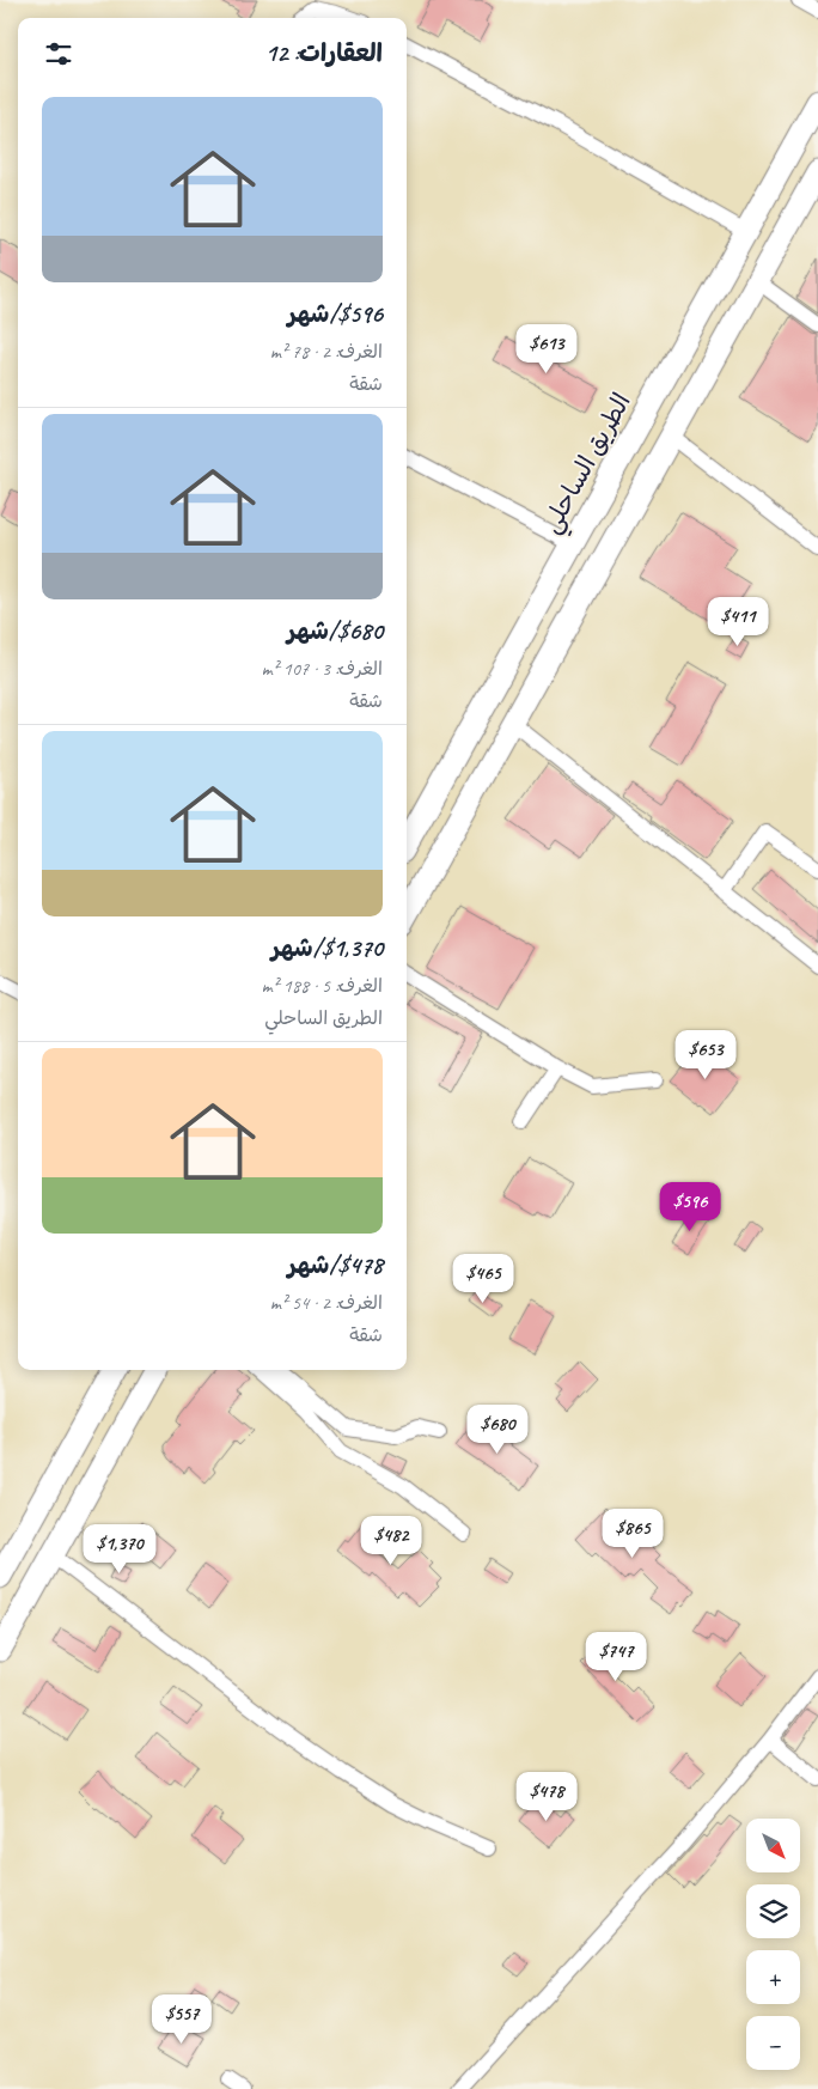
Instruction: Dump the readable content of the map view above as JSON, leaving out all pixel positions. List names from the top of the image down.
{
  "streets": {
    "highway": ["الطريق الساحلي"]
  },
  "north": "bottom right",
  "page": {
    "heading": "العقارات: 12",
    "list": [
      {
        "name": "$596/شهر",
        "note": "الغرف: 2 · 78 m² · شقة"
      },
      {
        "name": "$680/شهر",
        "note": "الغرف: 3 · 107 m² · شقة"
      },
      {
        "name": "$1,370/شهر",
        "note": "الغرف: 5 · 188 m² · الطريق الساحلي"
      },
      {
        "name": "$478/شهر",
        "note": "الغرف: 2 · 54 m² · شقة"
      }
    ],
    "price": [
      "$613",
      "$411",
      "$653",
      "$596",
      "$465",
      "$680",
      "$865",
      "$482",
      "$1,370",
      "$747",
      "$478",
      "$557"
    ],
    "map_buttons": ["+", "−"]
  }
}
